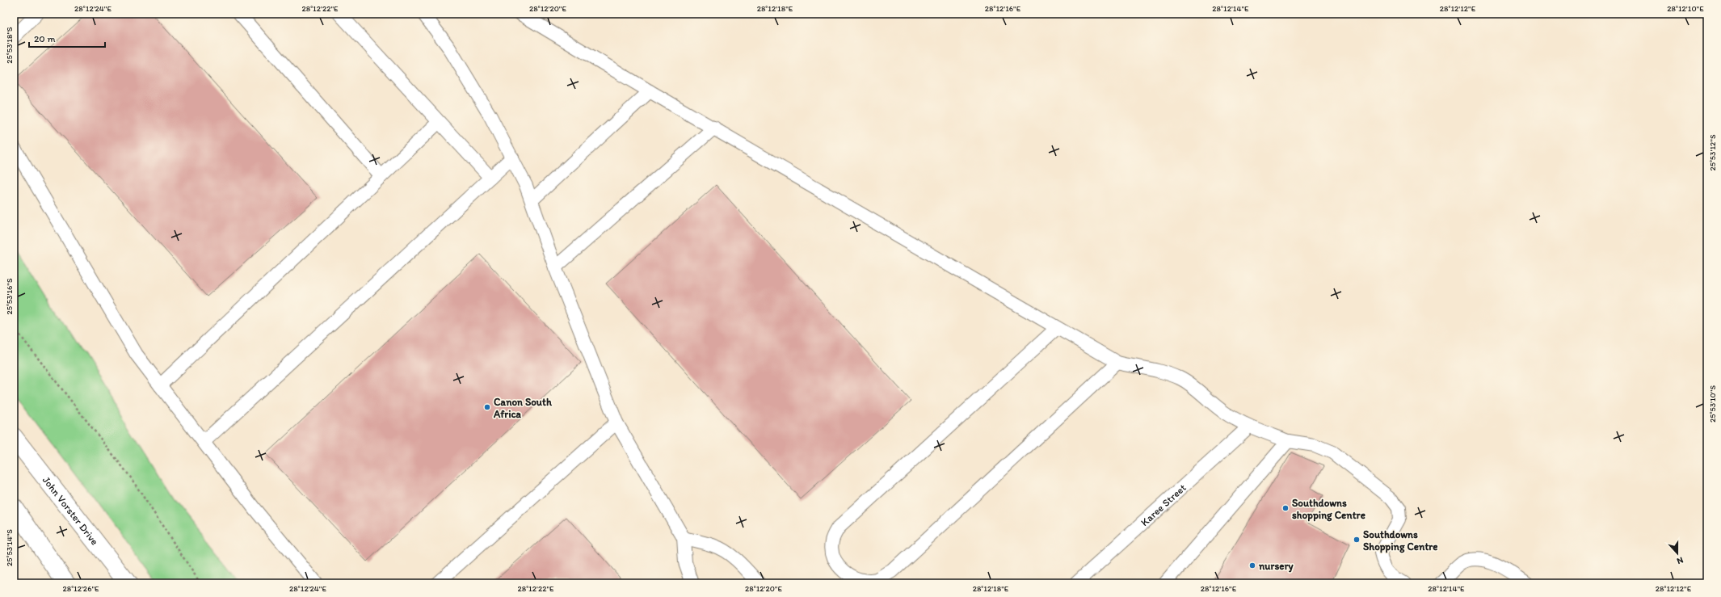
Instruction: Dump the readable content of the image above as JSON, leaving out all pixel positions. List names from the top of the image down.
{
  "streets": {
    "street": ["John Vorster Drive"],
    "lane": ["Karee Street"]
  },
  "places": [
    "Canon South Africa",
    "Southdowns shopping Centre",
    "Southdowns Shopping Centre",
    "nursery"
  ],
  "scale_bar": "20 m",
  "north": "bottom",
  "coordinates": [
    "28°12'24\"E",
    "28°12'22\"E",
    "28°12'20\"E",
    "28°12'18\"E",
    "28°12'16\"E",
    "28°12'14\"E",
    "28°12'12\"E",
    "28°12'10\"E",
    "25°53'18\"S",
    "25°53'12\"S",
    "25°53'16\"S",
    "25°53'10\"S",
    "25°53'14\"S",
    "28°12'26\"E"
  ]
}
